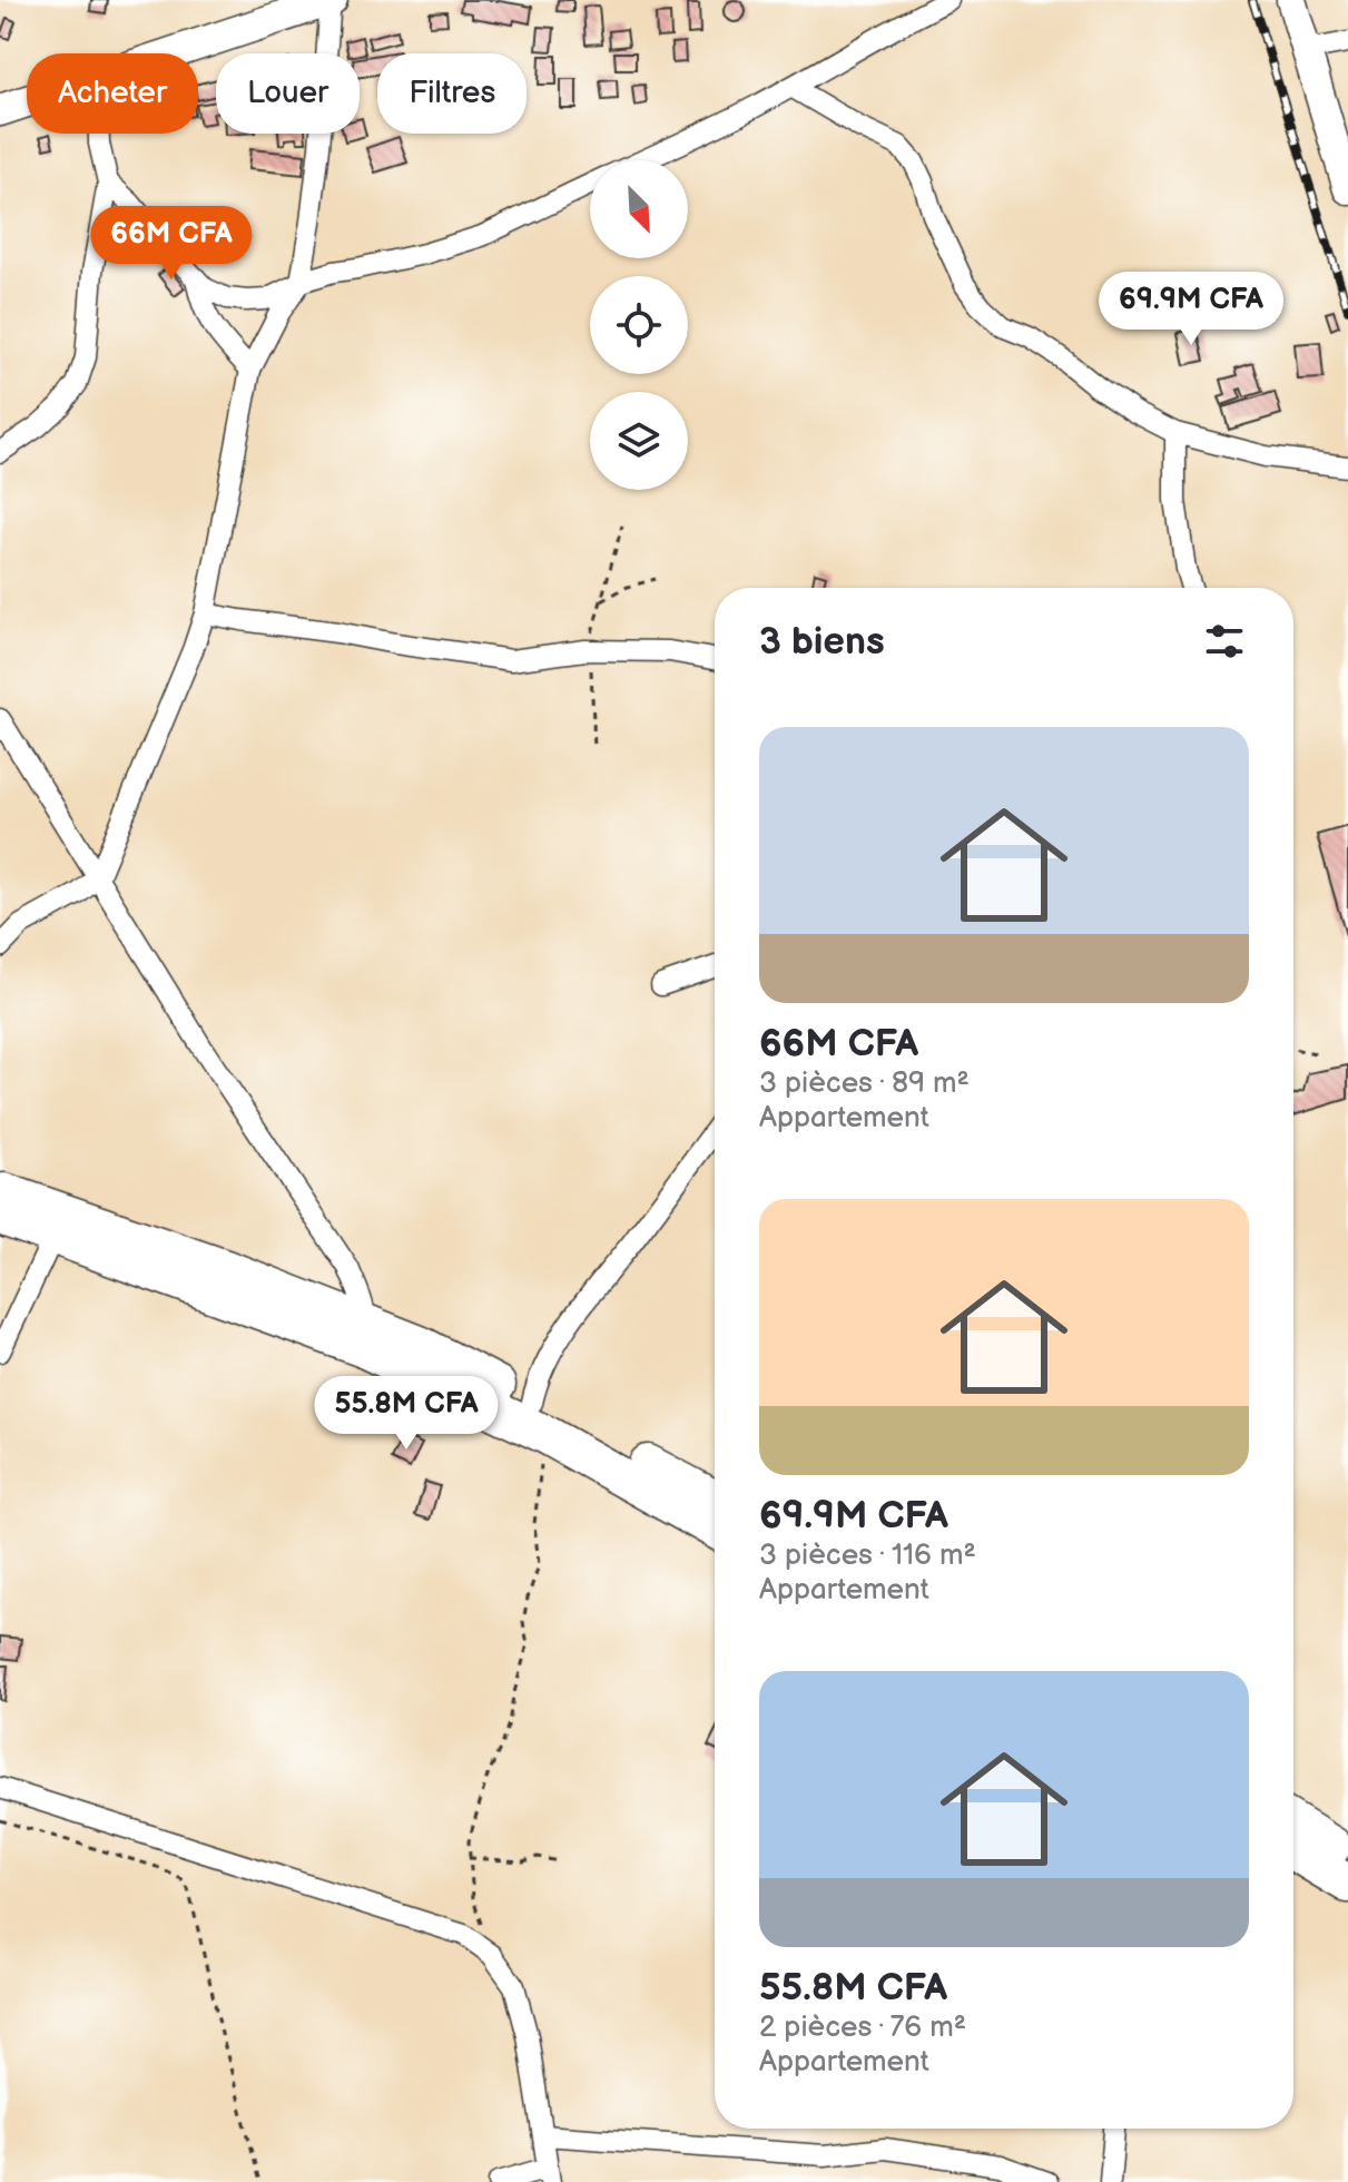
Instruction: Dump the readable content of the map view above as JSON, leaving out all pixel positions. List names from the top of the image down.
{
  "north": "bottom right",
  "page": {
    "chip": ["Acheter", "Louer", "Filtres"],
    "price": ["66M CFA", "69.9M CFA", "55.8M CFA"],
    "heading": "3 biens",
    "list": [
      {
        "name": "66M CFA",
        "note": "3 pièces · 89 m² · Appartement"
      },
      {
        "name": "69.9M CFA",
        "note": "3 pièces · 116 m² · Appartement"
      },
      {
        "name": "55.8M CFA",
        "note": "2 pièces · 76 m² · Appartement"
      }
    ]
  }
}
